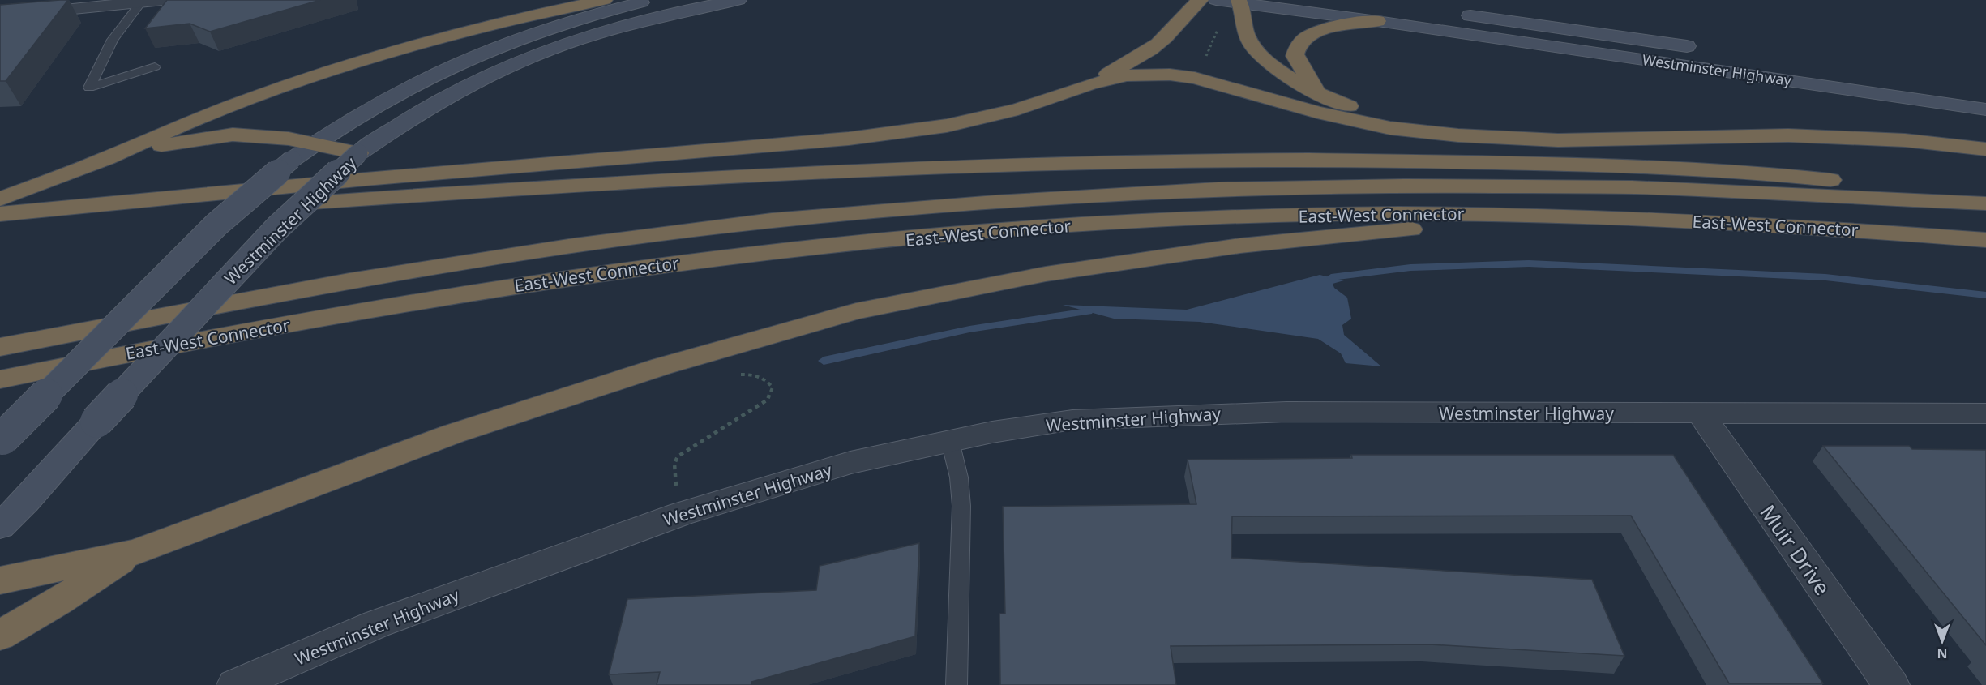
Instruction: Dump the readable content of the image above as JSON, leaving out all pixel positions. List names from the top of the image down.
{
  "streets": {
    "highway": ["East-West Connector"],
    "main road": ["Westminster Highway"],
    "street": ["Muir Drive"]
  },
  "crossings": [
    ["Westminster Highway", "Muir Drive"]
  ],
  "north": "bottom"
}
